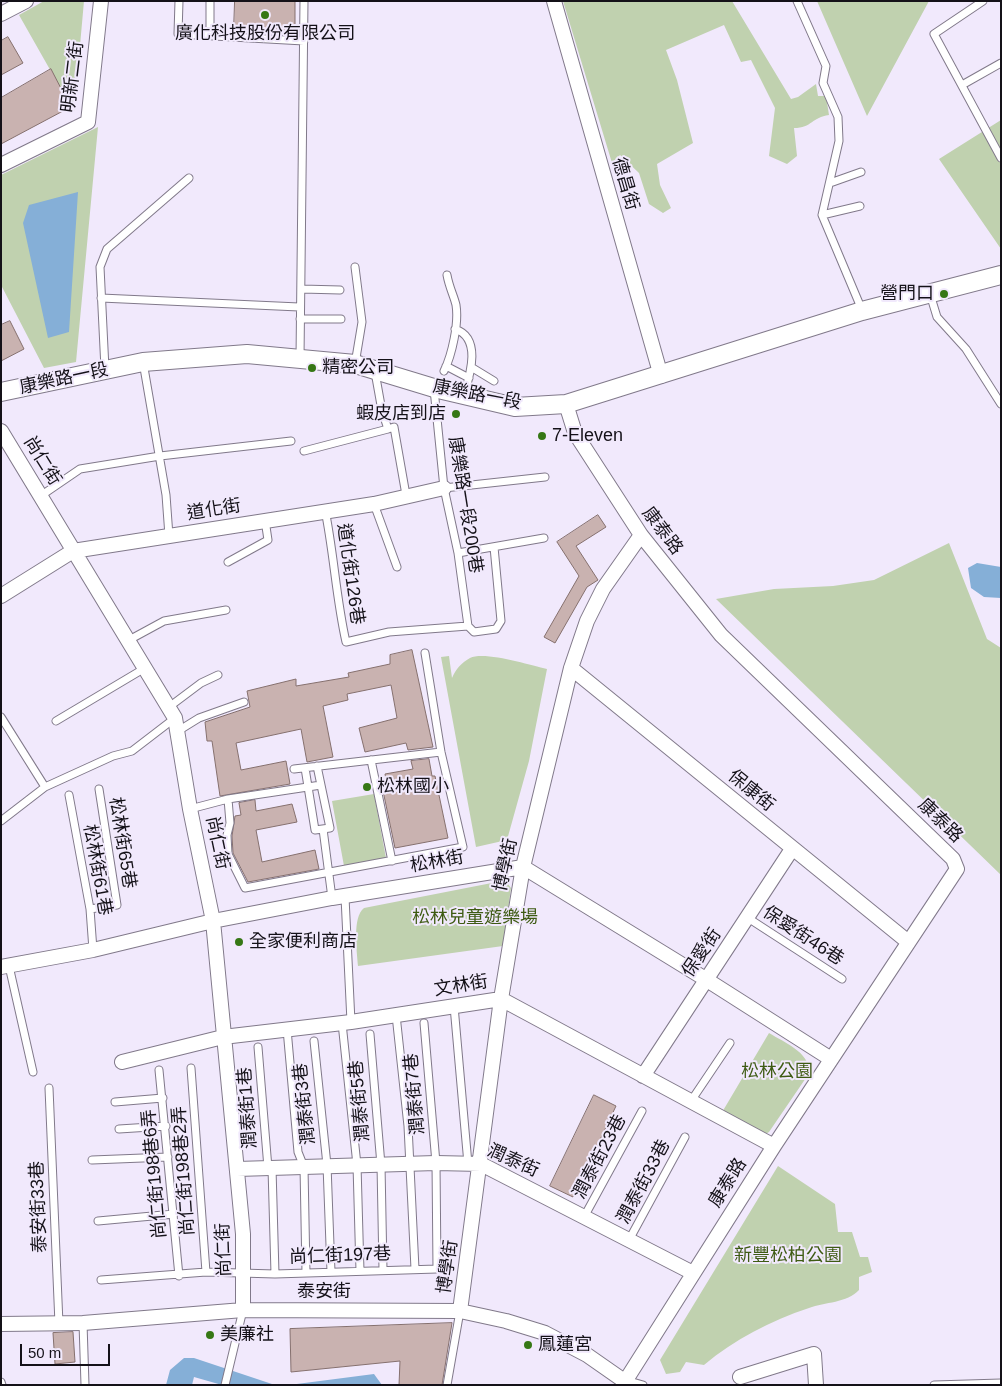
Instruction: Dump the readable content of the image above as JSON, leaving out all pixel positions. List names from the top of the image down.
{
  "streets": {
    "street": [
      "明新二街",
      "德昌街",
      "康樂路一段",
      "尚仁街",
      "道化街",
      "康泰路",
      "保康街",
      "松林街",
      "博學街",
      "保愛街",
      "文林街",
      "潤泰街",
      "泰安街"
    ],
    "lane": [
      "康樂路一段200巷",
      "道化街126巷",
      "松林街65巷",
      "松林街61巷",
      "保愛街46巷",
      "潤泰街7巷",
      "潤泰街5巷",
      "潤泰街3巷",
      "潤泰街1巷",
      "潤泰街23巷",
      "尚仁街198巷2弄",
      "尚仁街198巷6弄",
      "潤泰街33巷",
      "泰安街33巷",
      "尚仁街197巷"
    ]
  },
  "crossings": [
    ["德昌街", "康樂路一段"],
    ["康樂路一段", "康樂路一段200巷"],
    ["康樂路一段", "康泰路"],
    ["尚仁街", "道化街"],
    ["尚仁街", "松林街"],
    ["尚仁街", "文林街"],
    ["尚仁街", "潤泰街"],
    ["尚仁街", "尚仁街197巷"],
    ["尚仁街", "泰安街"],
    ["康樂路一段200巷", "道化街"],
    ["康樂路一段200巷", "道化街126巷"],
    ["道化街", "道化街126巷"],
    ["康泰路", "保康街"],
    ["康泰路", "博學街"],
    ["康泰路", "文林街"],
    ["康泰路", "潤泰街"],
    ["康泰路", "泰安街"],
    ["保康街", "博學街"],
    ["保康街", "保愛街"],
    ["松林街65巷", "松林街61巷"],
    ["松林街", "博學街"],
    ["松林街", "松林街61巷"],
    ["博學街", "文林街"],
    ["博學街", "潤泰街"],
    ["博學街", "泰安街"],
    ["保愛街46巷", "保愛街"],
    ["保愛街", "文林街"],
    ["潤泰街7巷", "潤泰街"],
    ["潤泰街7巷", "尚仁街197巷"],
    ["潤泰街5巷", "潤泰街"],
    ["潤泰街5巷", "尚仁街197巷"],
    ["潤泰街3巷", "潤泰街"],
    ["潤泰街3巷", "尚仁街197巷"],
    ["潤泰街1巷", "潤泰街"],
    ["潤泰街1巷", "尚仁街197巷"],
    ["潤泰街23巷", "潤泰街"],
    ["潤泰街", "潤泰街33巷"],
    ["尚仁街198巷2弄", "尚仁街197巷"],
    ["尚仁街198巷6弄", "尚仁街197巷"],
    ["泰安街33巷", "泰安街"]
  ],
  "parks": ["松林兒童遊樂場", "松林公園", "新豐松柏公園"],
  "places": [
    "廣化科技股份有限公司",
    "營門口",
    "精密公司",
    "蝦皮店到店",
    "7-Eleven",
    "松林國小",
    "全家便利商店",
    "美廉社",
    "鳳蓮宮"
  ],
  "scale_bar": "50 m"
}
